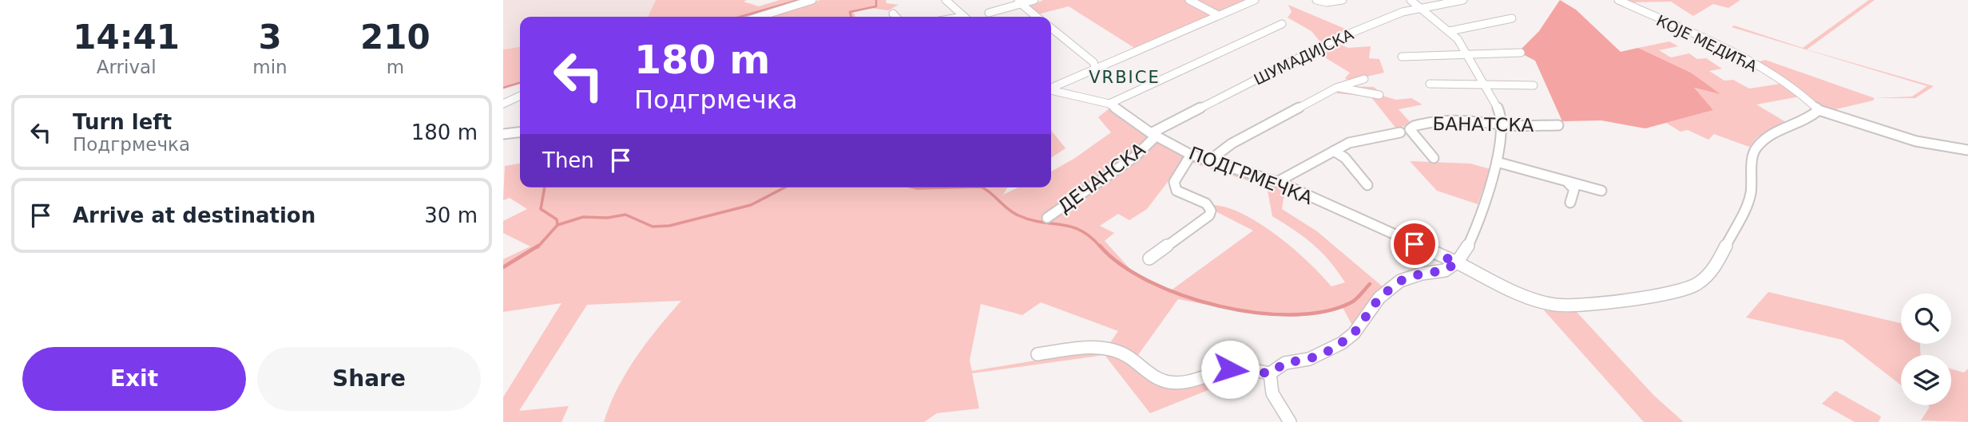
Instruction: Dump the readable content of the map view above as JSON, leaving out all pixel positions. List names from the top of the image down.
{
  "streets": {
    "street": [
      "КОЈЕ МЕДИЋА",
      "ШУМАДИЈСКА",
      "БАНАТСКА",
      "ПОДГРМЕЧКА",
      "ДЕЧАНСКА"
    ]
  },
  "crossings": [
    ["КОЈЕ МЕДИЋА", "ПОДГРМЕЧКА"],
    ["ШУМАДИЈСКА", "ПОДГРМЕЧКА"],
    ["ШУМАДИЈСКА", "ДЕЧАНСКА"],
    ["ПОДГРМЕЧКА", "ДЕЧАНСКА"]
  ],
  "districts": ["VRBICE"],
  "page": {
    "eta": [
      "14:41",
      "Arrival",
      "3",
      "min",
      "210",
      "m"
    ],
    "turn": ["180 m", "Подгрмечка"],
    "list": [
      {
        "name": "Turn left",
        "note": "Подгрмечка",
        "value": "180 m"
      },
      {
        "name": "Arrive at destination",
        "value": "30 m"
      }
    ],
    "then": "Then",
    "buttons": ["Exit", "Share"]
  }
}
